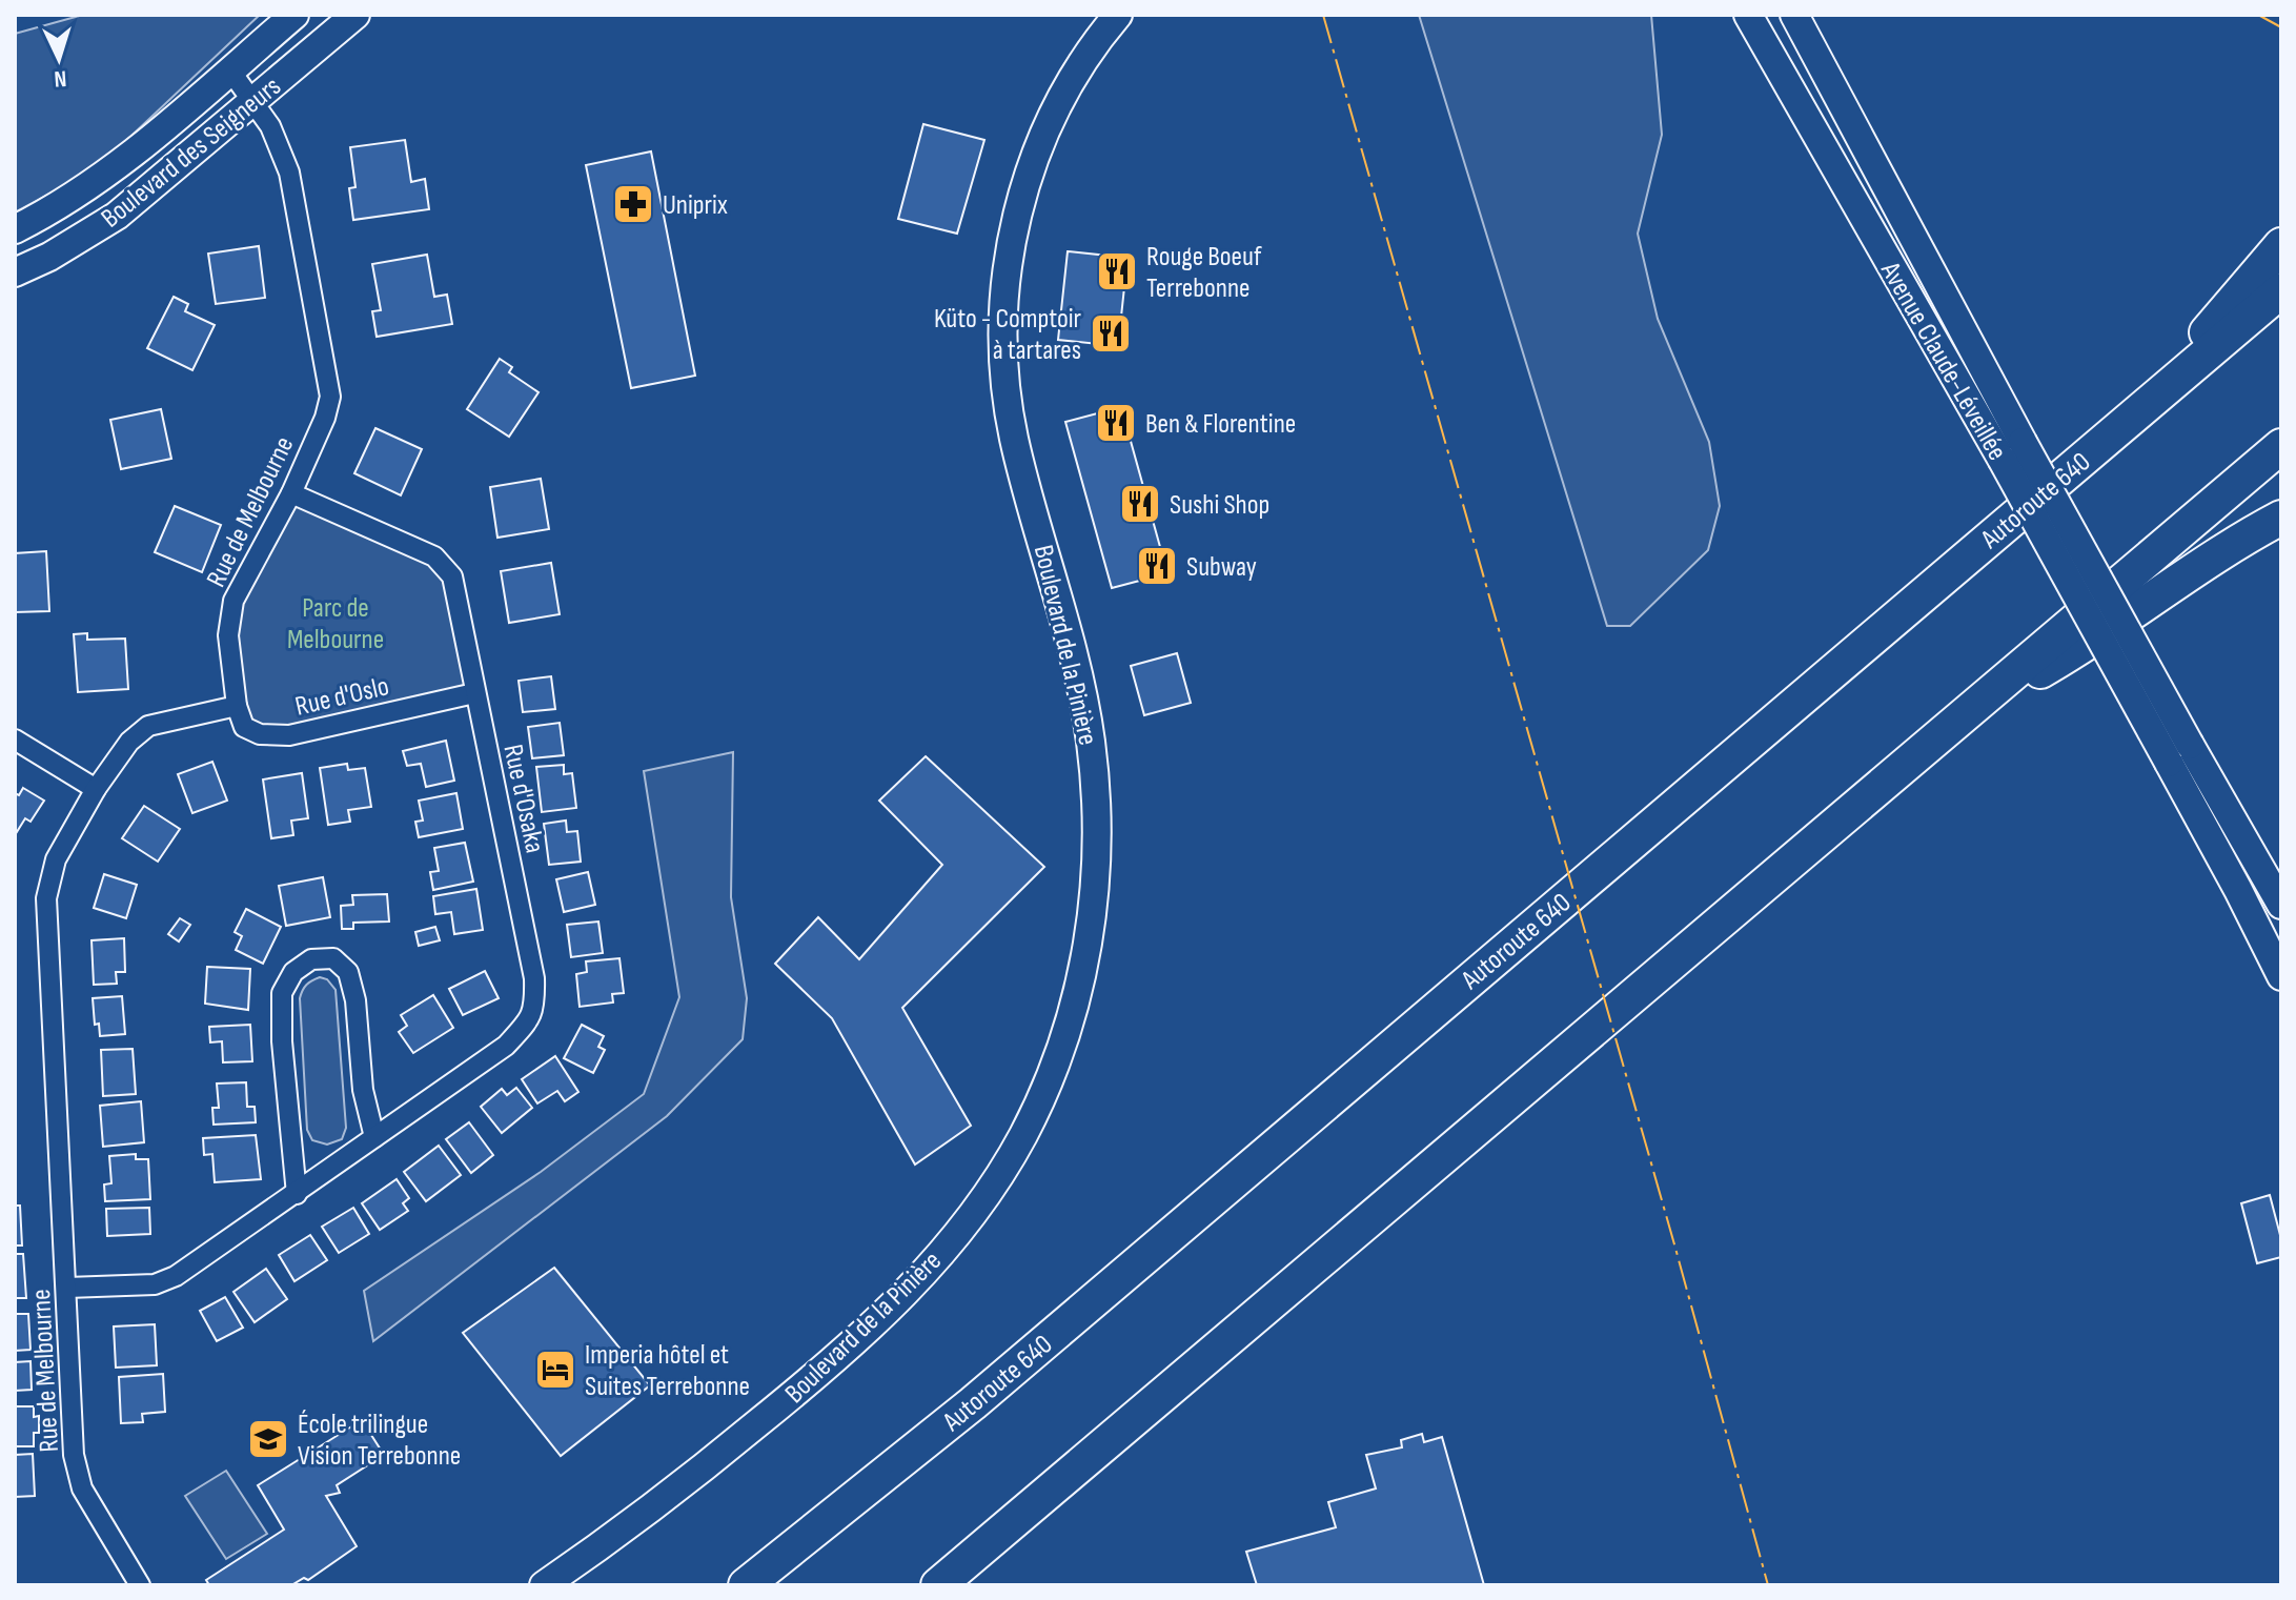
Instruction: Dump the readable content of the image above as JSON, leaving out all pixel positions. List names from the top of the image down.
{
  "streets": {
    "highway": ["Autoroute 640"],
    "street": [
      "Boulevard des Seigneurs",
      "Avenue Claude-Léveillée",
      "Rue de Melbourne",
      "Boulevard de la Pinière",
      "Rue d'Oslo",
      "Rue d'Osaka"
    ]
  },
  "crossings": [
    ["Boulevard des Seigneurs", "Rue de Melbourne"],
    ["Rue de Melbourne", "Rue d'Oslo"],
    ["Rue de Melbourne", "Rue d'Osaka"],
    ["Rue d'Oslo", "Rue d'Osaka"]
  ],
  "parks": ["Parc de Melbourne"],
  "places": {
    "pharmacy": ["Uniprix"],
    "restaurant": [
      "Rouge Boeuf Terrebonne",
      "Küto - Comptoir à tartares",
      "Ben & Florentine",
      "Sushi Shop",
      "Subway"
    ],
    "hotel": ["Imperia hôtel et Suites Terrebonne"],
    "school or university": ["École trilingue Vision Terrebonne"]
  },
  "north": "bottom"
}
